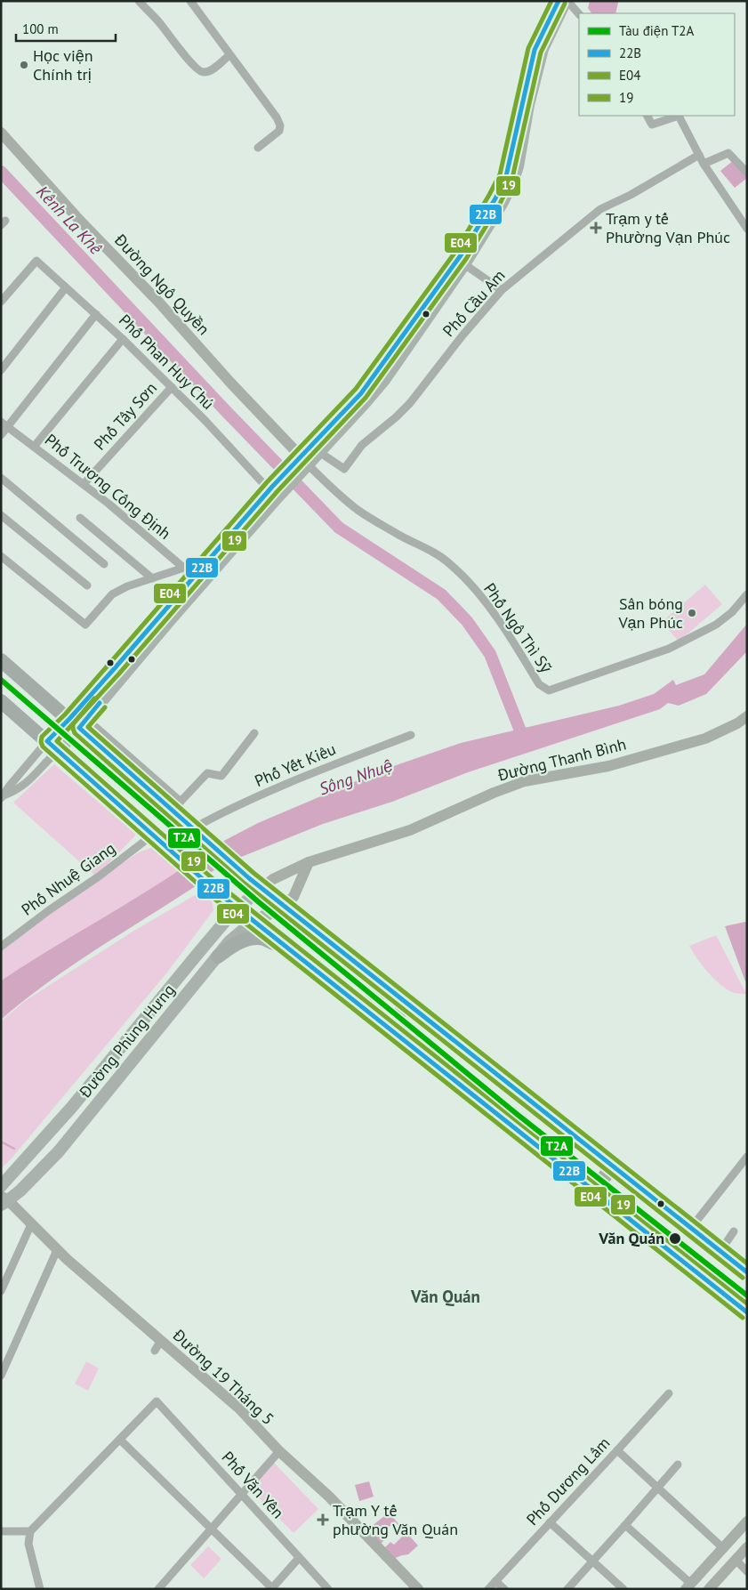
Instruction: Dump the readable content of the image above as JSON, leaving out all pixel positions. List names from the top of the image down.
{
  "streets": {
    "main road": ["Đường Phùng Hưng"],
    "street": [
      "Đường Ngô Quyền",
      "Phố Cầu Am",
      "Phố Phan Huy Chú",
      "Phố Tây Sơn",
      "Phố Trương Công Định",
      "Phố Ngô Thì Sỹ",
      "Đường Thanh Bình",
      "Phố Yết Kiêu",
      "Phố Nhuệ Giang",
      "Đường 19 Tháng 5",
      "Phố Dương Lâm",
      "Phố Văn Yên"
    ]
  },
  "crossings": [
    ["Đường Ngô Quyền", "Phố Ngô Thì Sỹ"],
    ["Phố Phan Huy Chú", "Phố Tây Sơn"],
    ["Phố Tây Sơn", "Phố Trương Công Định"],
    ["Đường Thanh Bình", "Đường Phùng Hưng"],
    ["Đường Phùng Hưng", "Đường 19 Tháng 5"]
  ],
  "districts": ["Văn Quán"],
  "water": ["Kênh La Khê", "Sông Nhuệ"],
  "places": {
    "other": ["Học viện Chính trị", "Sân bóng Vạn Phúc", "Văn Quán"],
    "health": ["Trạm y tế Phường Vạn Phúc", "Trạm Y tế phường Văn Quán"]
  },
  "lines": [
    "transit line 22B",
    "transit line E04",
    "transit line 19",
    "metro line T2A"
  ],
  "legend": [
    "Tàu điện T2A",
    "22B",
    "E04",
    "19"
  ],
  "scale_bar": "100 m"
}
